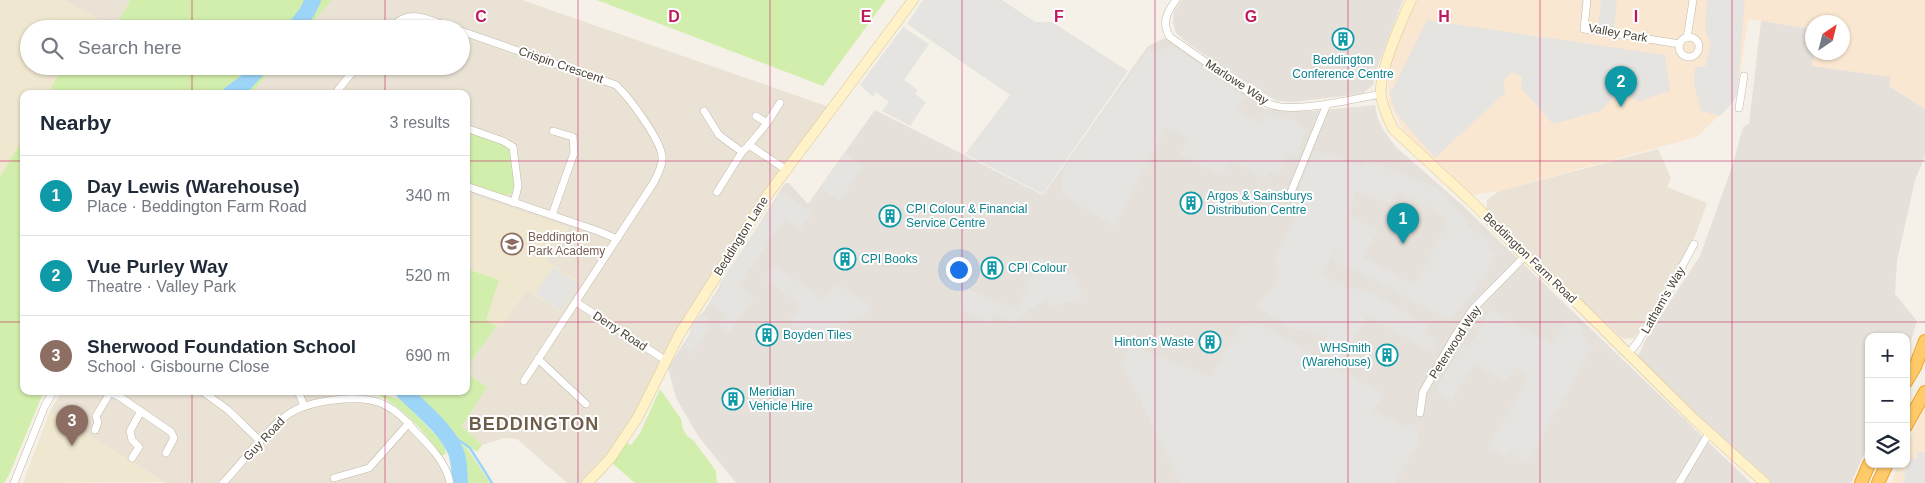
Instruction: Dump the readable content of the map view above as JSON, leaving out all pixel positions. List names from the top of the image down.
{
  "streets": {
    "street": [
      "Valley Park",
      "Crispin Crescent",
      "Marlowe Way",
      "Beddington Lane",
      "Beddington Farm Road",
      "Latham's Way",
      "Derry Road",
      "Peterwood Way",
      "Guy Road"
    ]
  },
  "crossings": [
    ["Crispin Crescent", "Derry Road"],
    ["Marlowe Way", "Beddington Farm Road"],
    ["Beddington Lane", "Derry Road"],
    ["Beddington Farm Road", "Latham's Way"],
    ["Beddington Farm Road", "Peterwood Way"]
  ],
  "districts": ["BEDDINGTON"],
  "places": {
    "building": [
      "Beddington Conference Centre",
      "Argos & Sainsburys Distribution Centre",
      "CPI Colour & Financial Service Centre",
      "CPI Books",
      "CPI Colour",
      "Boyden Tiles",
      "Hinton's Waste",
      "WHSmith (Warehouse)",
      "Meridian Vehicle Hire"
    ],
    "school or university": ["Beddington Park Academy"]
  },
  "north": "top right",
  "page": {
    "search": "Search here",
    "pins": ["2", "1", "3"],
    "heading": ["Nearby", "3 results"],
    "list": [
      {
        "mark": "1",
        "name": "Day Lewis (Warehouse)",
        "note": "Place · Beddington Farm Road",
        "value": "340 m"
      },
      {
        "mark": "2",
        "name": "Vue Purley Way",
        "note": "Theatre · Valley Park",
        "value": "520 m"
      },
      {
        "mark": "3",
        "name": "Sherwood Foundation School",
        "note": "School · Gisbourne Close",
        "value": "690 m"
      }
    ],
    "map_buttons": ["+", "−"]
  },
  "grid": {
    "columns": [
      "C",
      "D",
      "E",
      "F",
      "G",
      "H",
      "I"
    ]
  }
}
